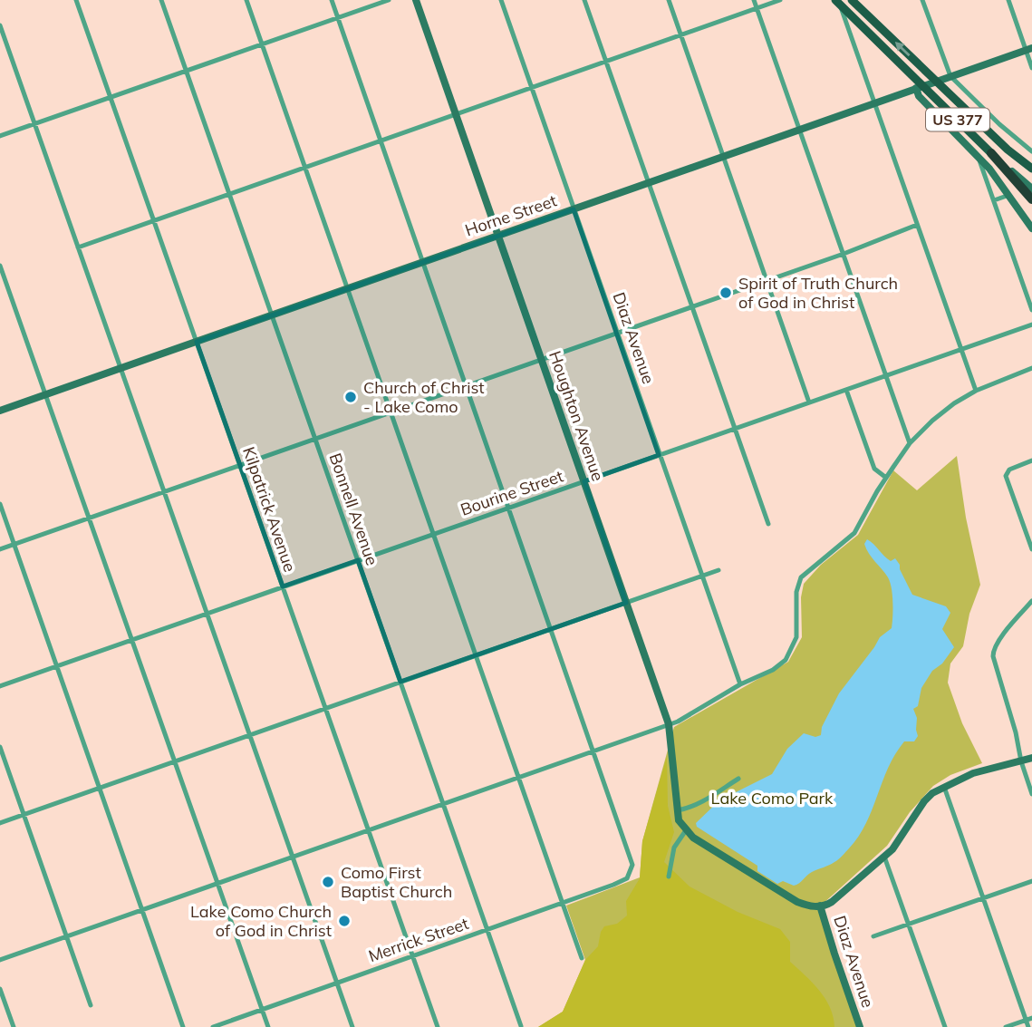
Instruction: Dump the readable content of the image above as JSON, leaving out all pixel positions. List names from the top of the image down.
{
  "streets": {
    "highway": ["US 377"],
    "street": [
      "Horne Street",
      "Diaz Avenue",
      "Houghton Avenue",
      "Bourine Street",
      "Kilpatrick Avenue",
      "Bonnell Avenue",
      "Merrick Street"
    ]
  },
  "crossings": [
    ["US 377", "Horne Street"],
    ["Horne Street", "Diaz Avenue"],
    ["Horne Street", "Houghton Avenue"],
    ["Horne Street", "Kilpatrick Avenue"],
    ["Horne Street", "Bonnell Avenue"],
    ["Diaz Avenue", "Houghton Avenue"],
    ["Diaz Avenue", "Bourine Street"],
    ["Houghton Avenue", "Bourine Street"],
    ["Bourine Street", "Kilpatrick Avenue"],
    ["Bourine Street", "Bonnell Avenue"],
    ["Kilpatrick Avenue", "Merrick Street"],
    ["Bonnell Avenue", "Merrick Street"]
  ],
  "parks": ["Lake Como Park"],
  "places": [
    "Spirit of Truth Church of God in Christ",
    "Church of Christ - Lake Como",
    "Como First Baptist Church",
    "Lake Como Church of God in Christ"
  ]
}
